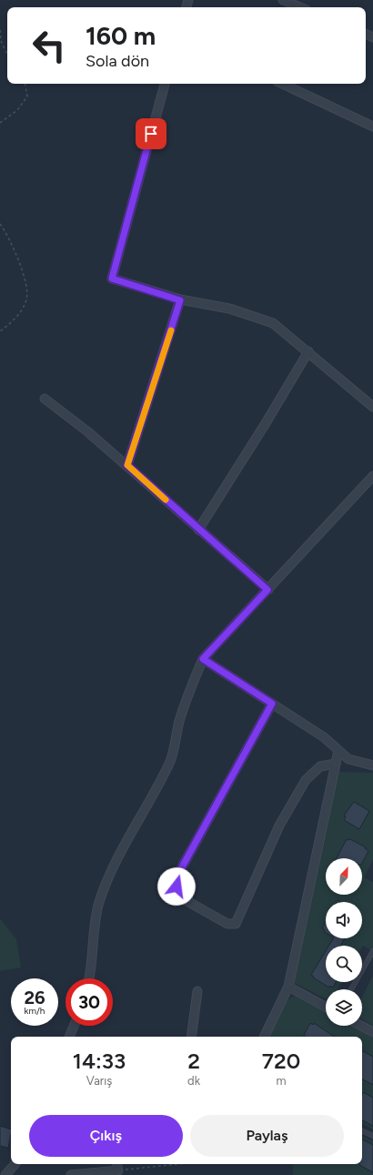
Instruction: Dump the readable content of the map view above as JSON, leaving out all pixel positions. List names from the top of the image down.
{
  "north": "top right",
  "page": {
    "turn": ["160 m", "Sola dön"],
    "speed": "26 km/h",
    "limit": "30",
    "eta": [
      "14:33",
      "Varış",
      "2",
      "dk",
      "720",
      "m"
    ],
    "buttons": ["Çıkış", "Paylaş"]
  }
}
